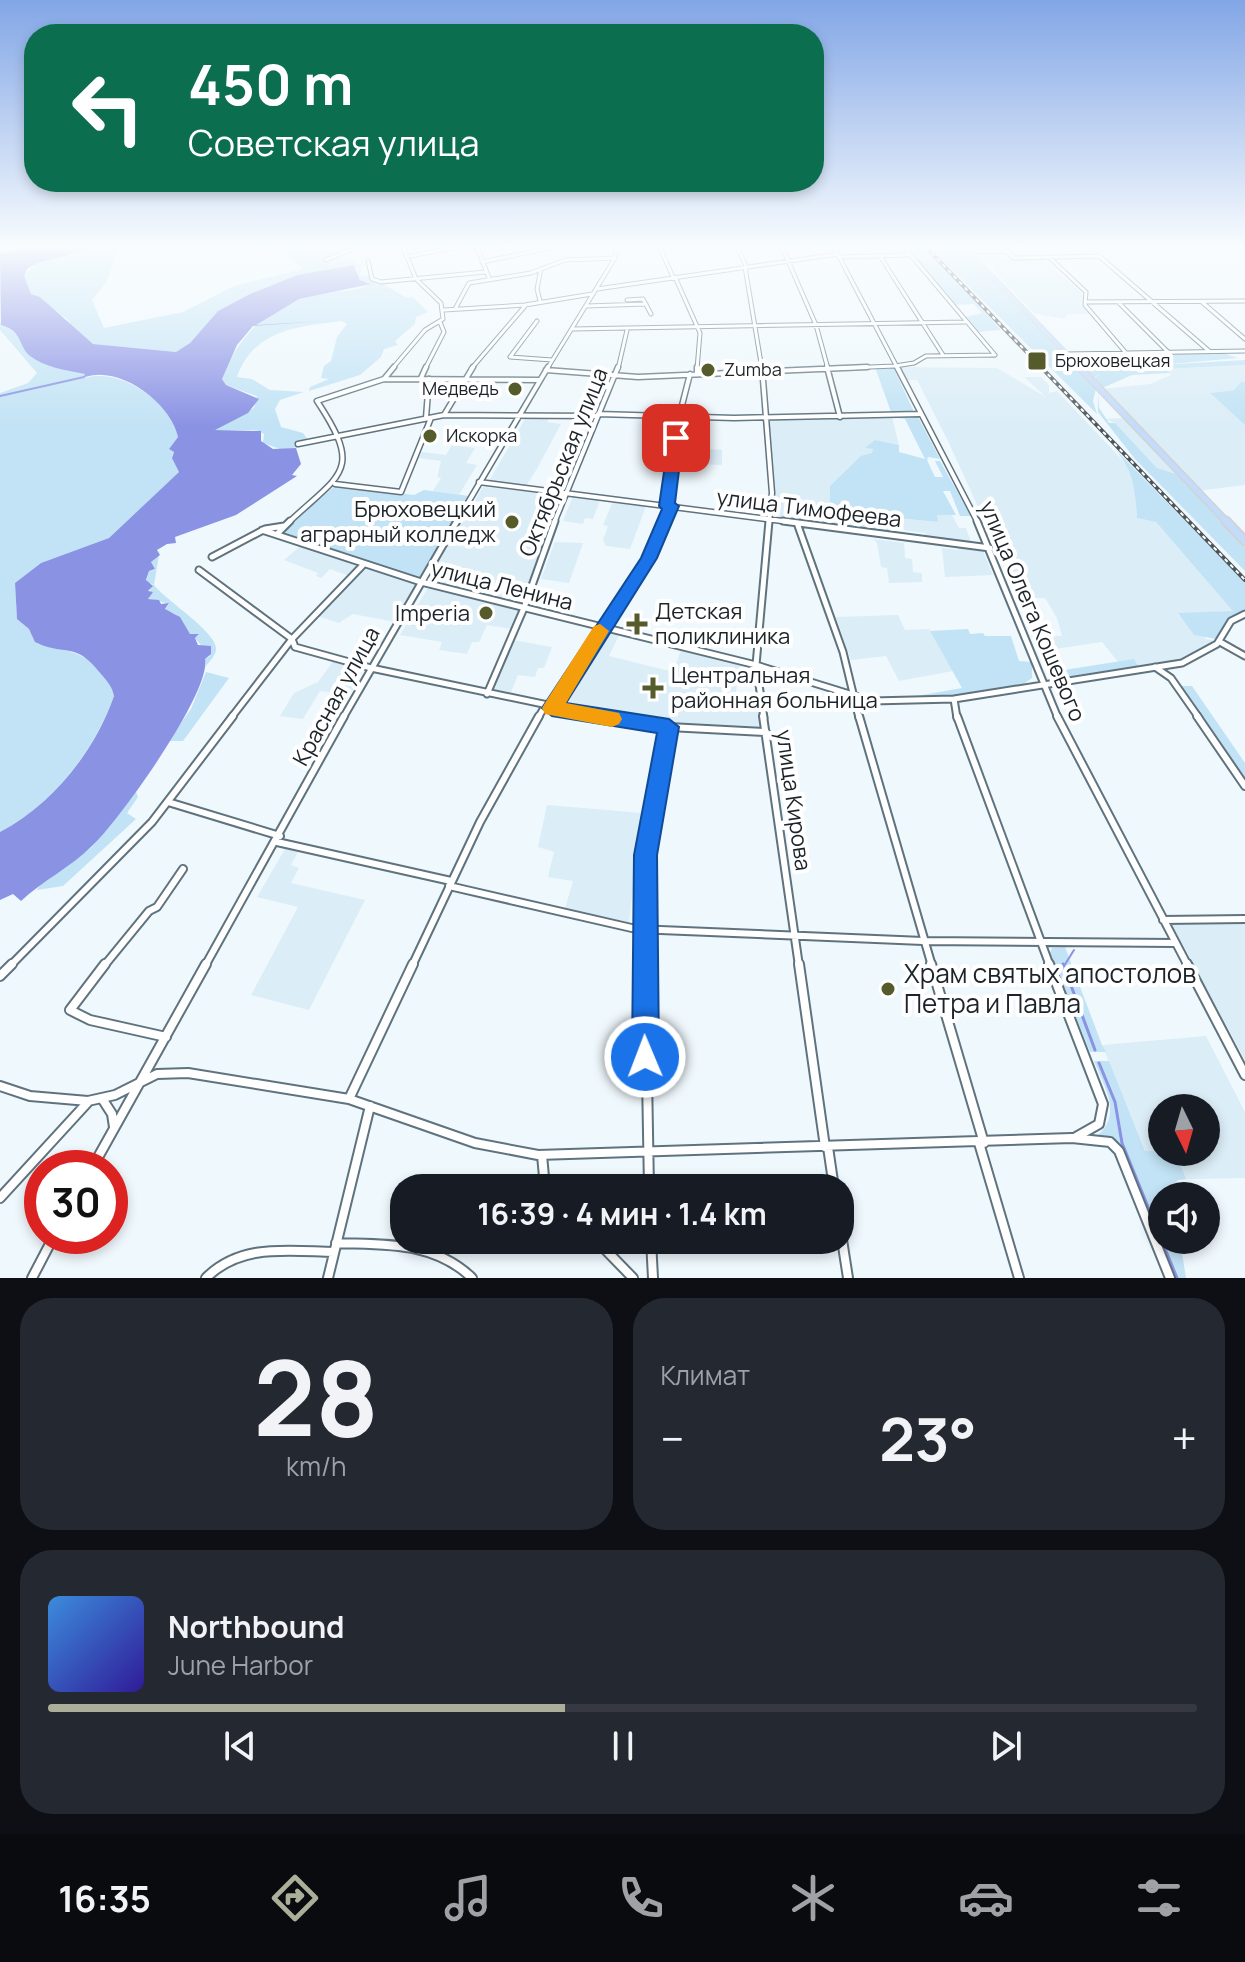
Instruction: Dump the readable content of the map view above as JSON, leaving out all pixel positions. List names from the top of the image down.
{
  "streets": {
    "street": [
      "Октябрьская улица",
      "улица Тимофеева",
      "улица Ленина",
      "улица Олега Кошевого",
      "Красная улица",
      "улица Кирова"
    ]
  },
  "crossings": [
    ["Октябрьская улица", "улица Тимофеева"],
    ["Октябрьская улица", "улица Ленина"],
    ["улица Тимофеева", "улица Олега Кошевого"],
    ["улица Тимофеева", "Красная улица"],
    ["улица Тимофеева", "улица Кирова"],
    ["улица Ленина", "улица Олега Кошевого"],
    ["улица Ленина", "Красная улица"],
    ["улица Ленина", "улица Кирова"]
  ],
  "places": {
    "transit": ["Брюховецкая"],
    "other": [
      "Zumba",
      "Медведь",
      "Искорка",
      "Брюховецкий аграрный колледж",
      "Imperia",
      "Храм святых апостолов Петра и Павла"
    ],
    "health": ["Детская поликлиника", "Центральная районная больница"]
  },
  "north": "bottom",
  "page": {
    "turn": ["450 m", "Советская улица"],
    "limit": "30",
    "trip": "16:39 · 4 мин · 1.4 km",
    "tile": [
      ["28", "km/h"],
      "Климат"
    ],
    "heat": ["−", "23°", "+"],
    "song": ["Northbound", "June Harbor"],
    "tabs": "16:35"
  }
}
